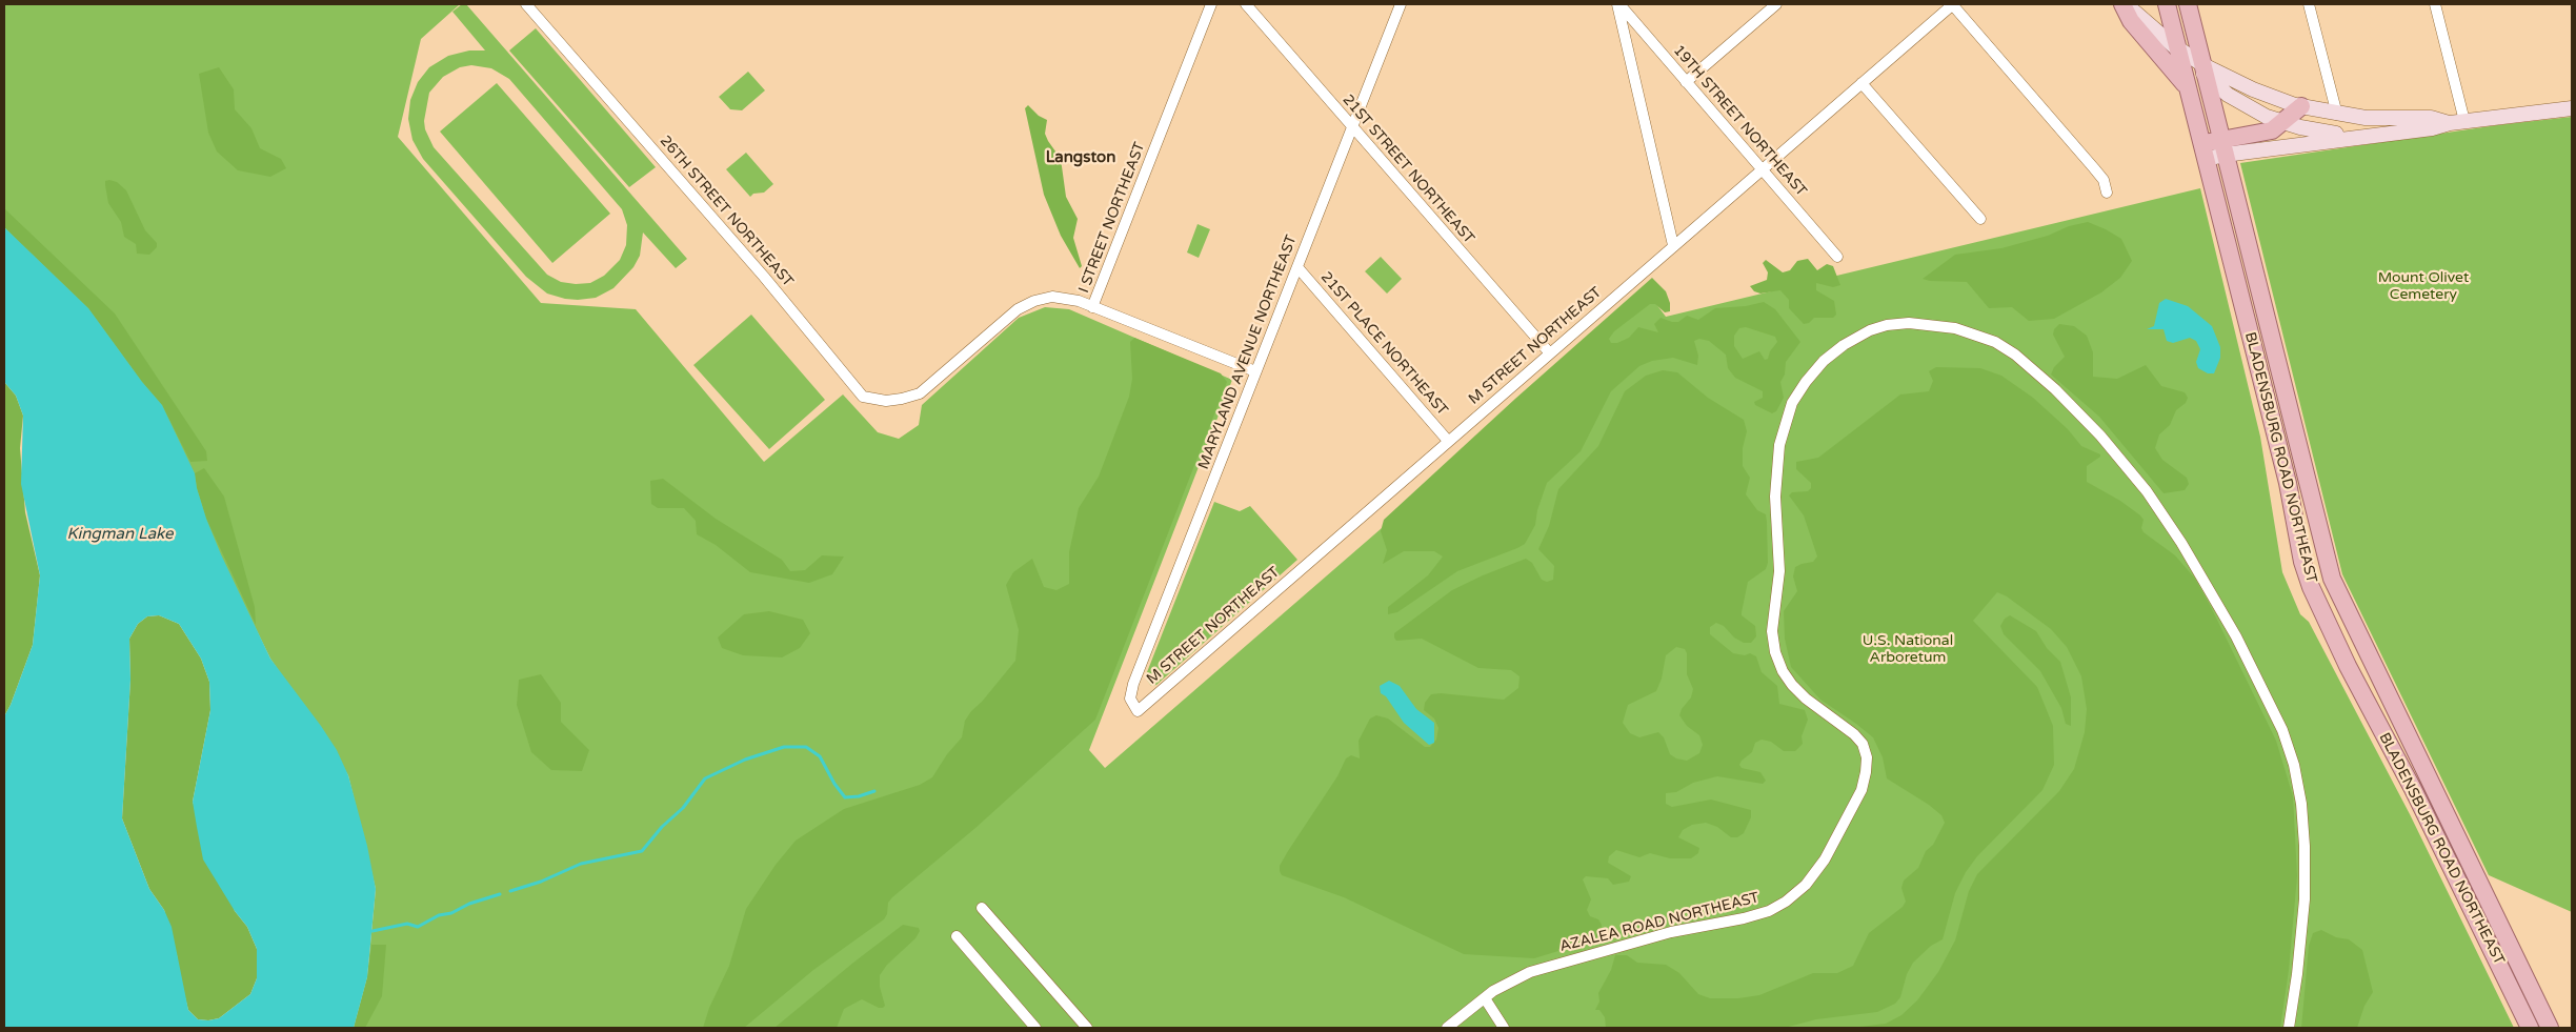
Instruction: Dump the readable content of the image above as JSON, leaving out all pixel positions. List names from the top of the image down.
{
  "streets": {
    "main road": ["BLADENSBURG ROAD NORTHEAST"],
    "street": [
      "19TH STREET NORTHEAST",
      "21ST STREET NORTHEAST",
      "26TH STREET NORTHEAST",
      "I STREET NORTHEAST",
      "21ST PLACE NORTHEAST",
      "M STREET NORTHEAST",
      "MARYLAND AVENUE NORTHEAST",
      "AZALEA ROAD NORTHEAST"
    ]
  },
  "crossings": [
    ["19TH STREET NORTHEAST", "M STREET NORTHEAST"],
    ["21ST STREET NORTHEAST", "M STREET NORTHEAST"],
    ["21ST STREET NORTHEAST", "MARYLAND AVENUE NORTHEAST"],
    ["26TH STREET NORTHEAST", "I STREET NORTHEAST"],
    ["21ST PLACE NORTHEAST", "M STREET NORTHEAST"],
    ["21ST PLACE NORTHEAST", "MARYLAND AVENUE NORTHEAST"],
    ["M STREET NORTHEAST", "MARYLAND AVENUE NORTHEAST"]
  ],
  "districts": ["Langston"],
  "water": ["Kingman Lake"],
  "parks": ["Mount Olivet Cemetery", "U.S. National Arboretum"]
}
